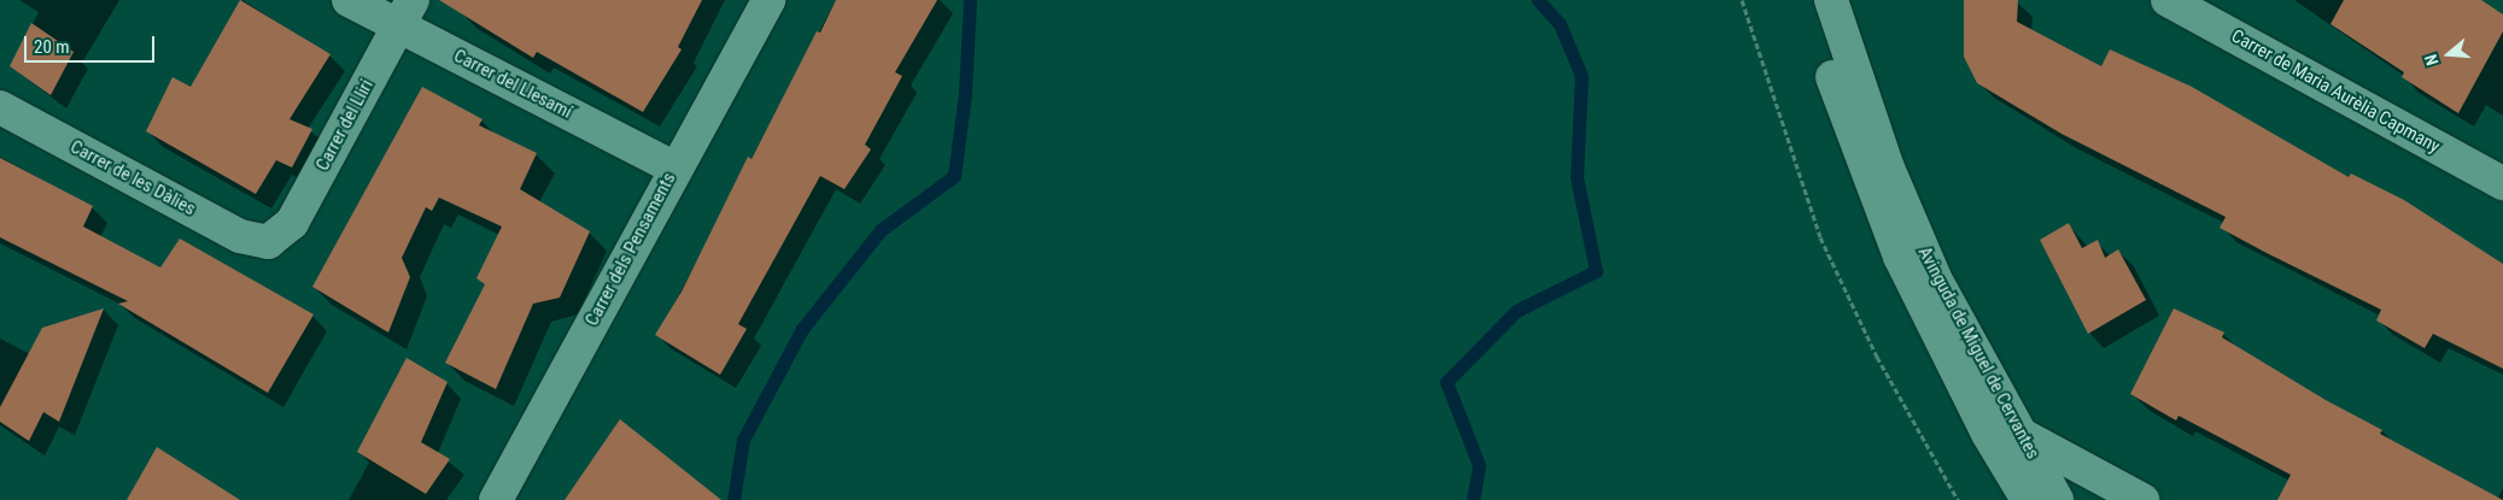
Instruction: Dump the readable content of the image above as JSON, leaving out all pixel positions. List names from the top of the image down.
{
  "streets": {
    "street": [
      "Carrer del Llesamí",
      "Carrer de Maria Aurèlia Capmany",
      "Carrer del Lliri",
      "Carrer de les Dàlies",
      "Carrer dels Pensaments",
      "Avinguda de Miguel de Cervantes"
    ]
  },
  "crossings": [
    ["Carrer del Llesamí", "Carrer del Lliri"],
    ["Carrer del Llesamí", "Carrer dels Pensaments"],
    ["Carrer del Lliri", "Carrer de les Dàlies"]
  ],
  "scale_bar": "20 m",
  "north": "left"
}
